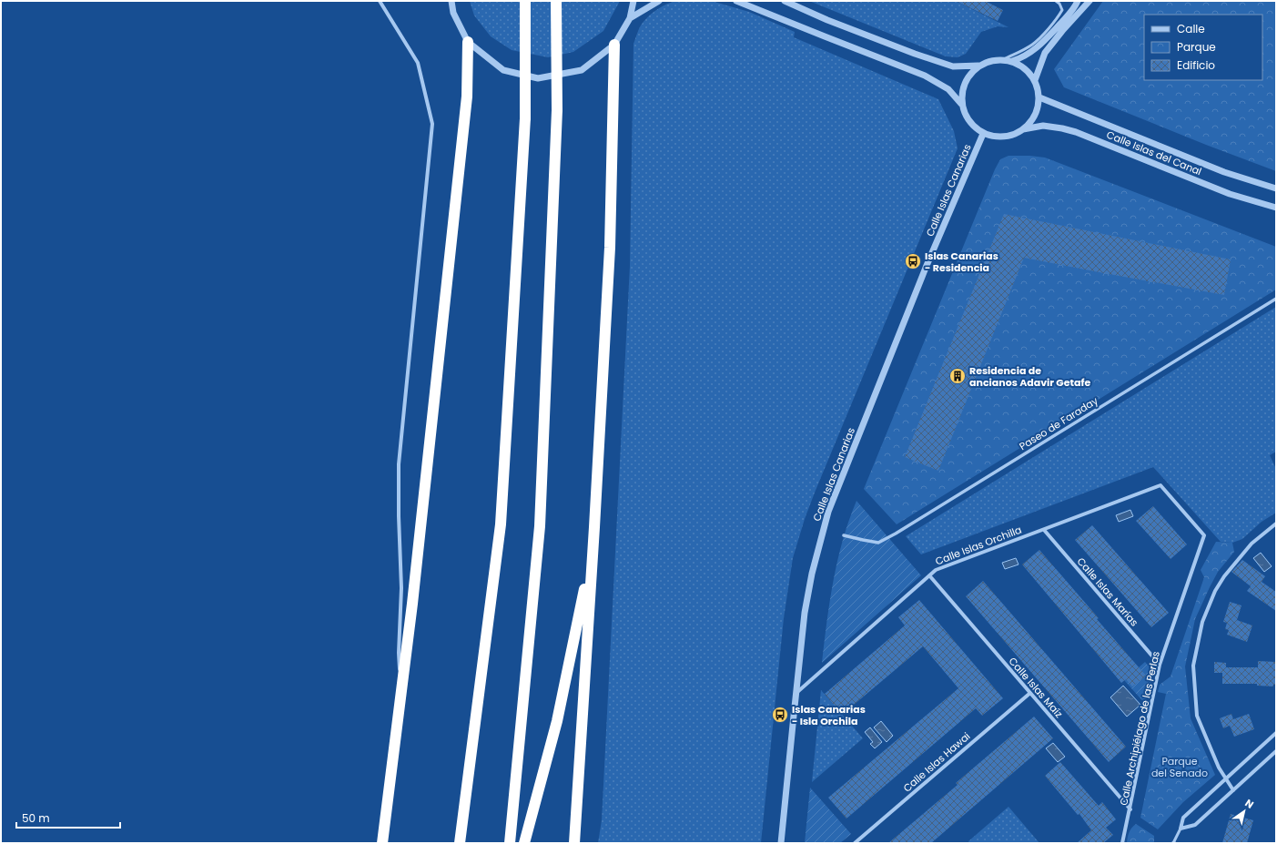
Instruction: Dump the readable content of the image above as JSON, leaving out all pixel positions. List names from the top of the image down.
{
  "streets": {
    "street": [
      "Calle Islas del Canal",
      "Calle Islas Canarias",
      "Paseo de Faraday",
      "Calle Islas Orchilla",
      "Calle Islas Marías",
      "Calle Islas Maíz",
      "Calle Archipiélago de las Perlas",
      "Calle Islas Hawai"
    ]
  },
  "crossings": [
    ["Calle Islas del Canal", "Calle Islas Canarias"],
    ["Calle Islas Canarias", "Calle Islas Orchilla"],
    ["Calle Islas Orchilla", "Calle Islas Marías"],
    ["Calle Islas Orchilla", "Calle Islas Maíz"],
    ["Calle Islas Orchilla", "Calle Archipiélago de las Perlas"],
    ["Calle Islas Marías", "Calle Archipiélago de las Perlas"],
    ["Calle Islas Maíz", "Calle Archipiélago de las Perlas"],
    ["Calle Islas Maíz", "Calle Islas Hawai"]
  ],
  "parks": ["Parque del Senado"],
  "places": {
    "bus stop": ["Islas Canarias - Residencia", "Islas Canarias - Isla Orchila"],
    "building": ["Residencia de ancianos Adavir Getafe"]
  },
  "legend": ["Calle", "Parque", "Edificio"],
  "scale_bar": "50 m",
  "north": "top right"
}
